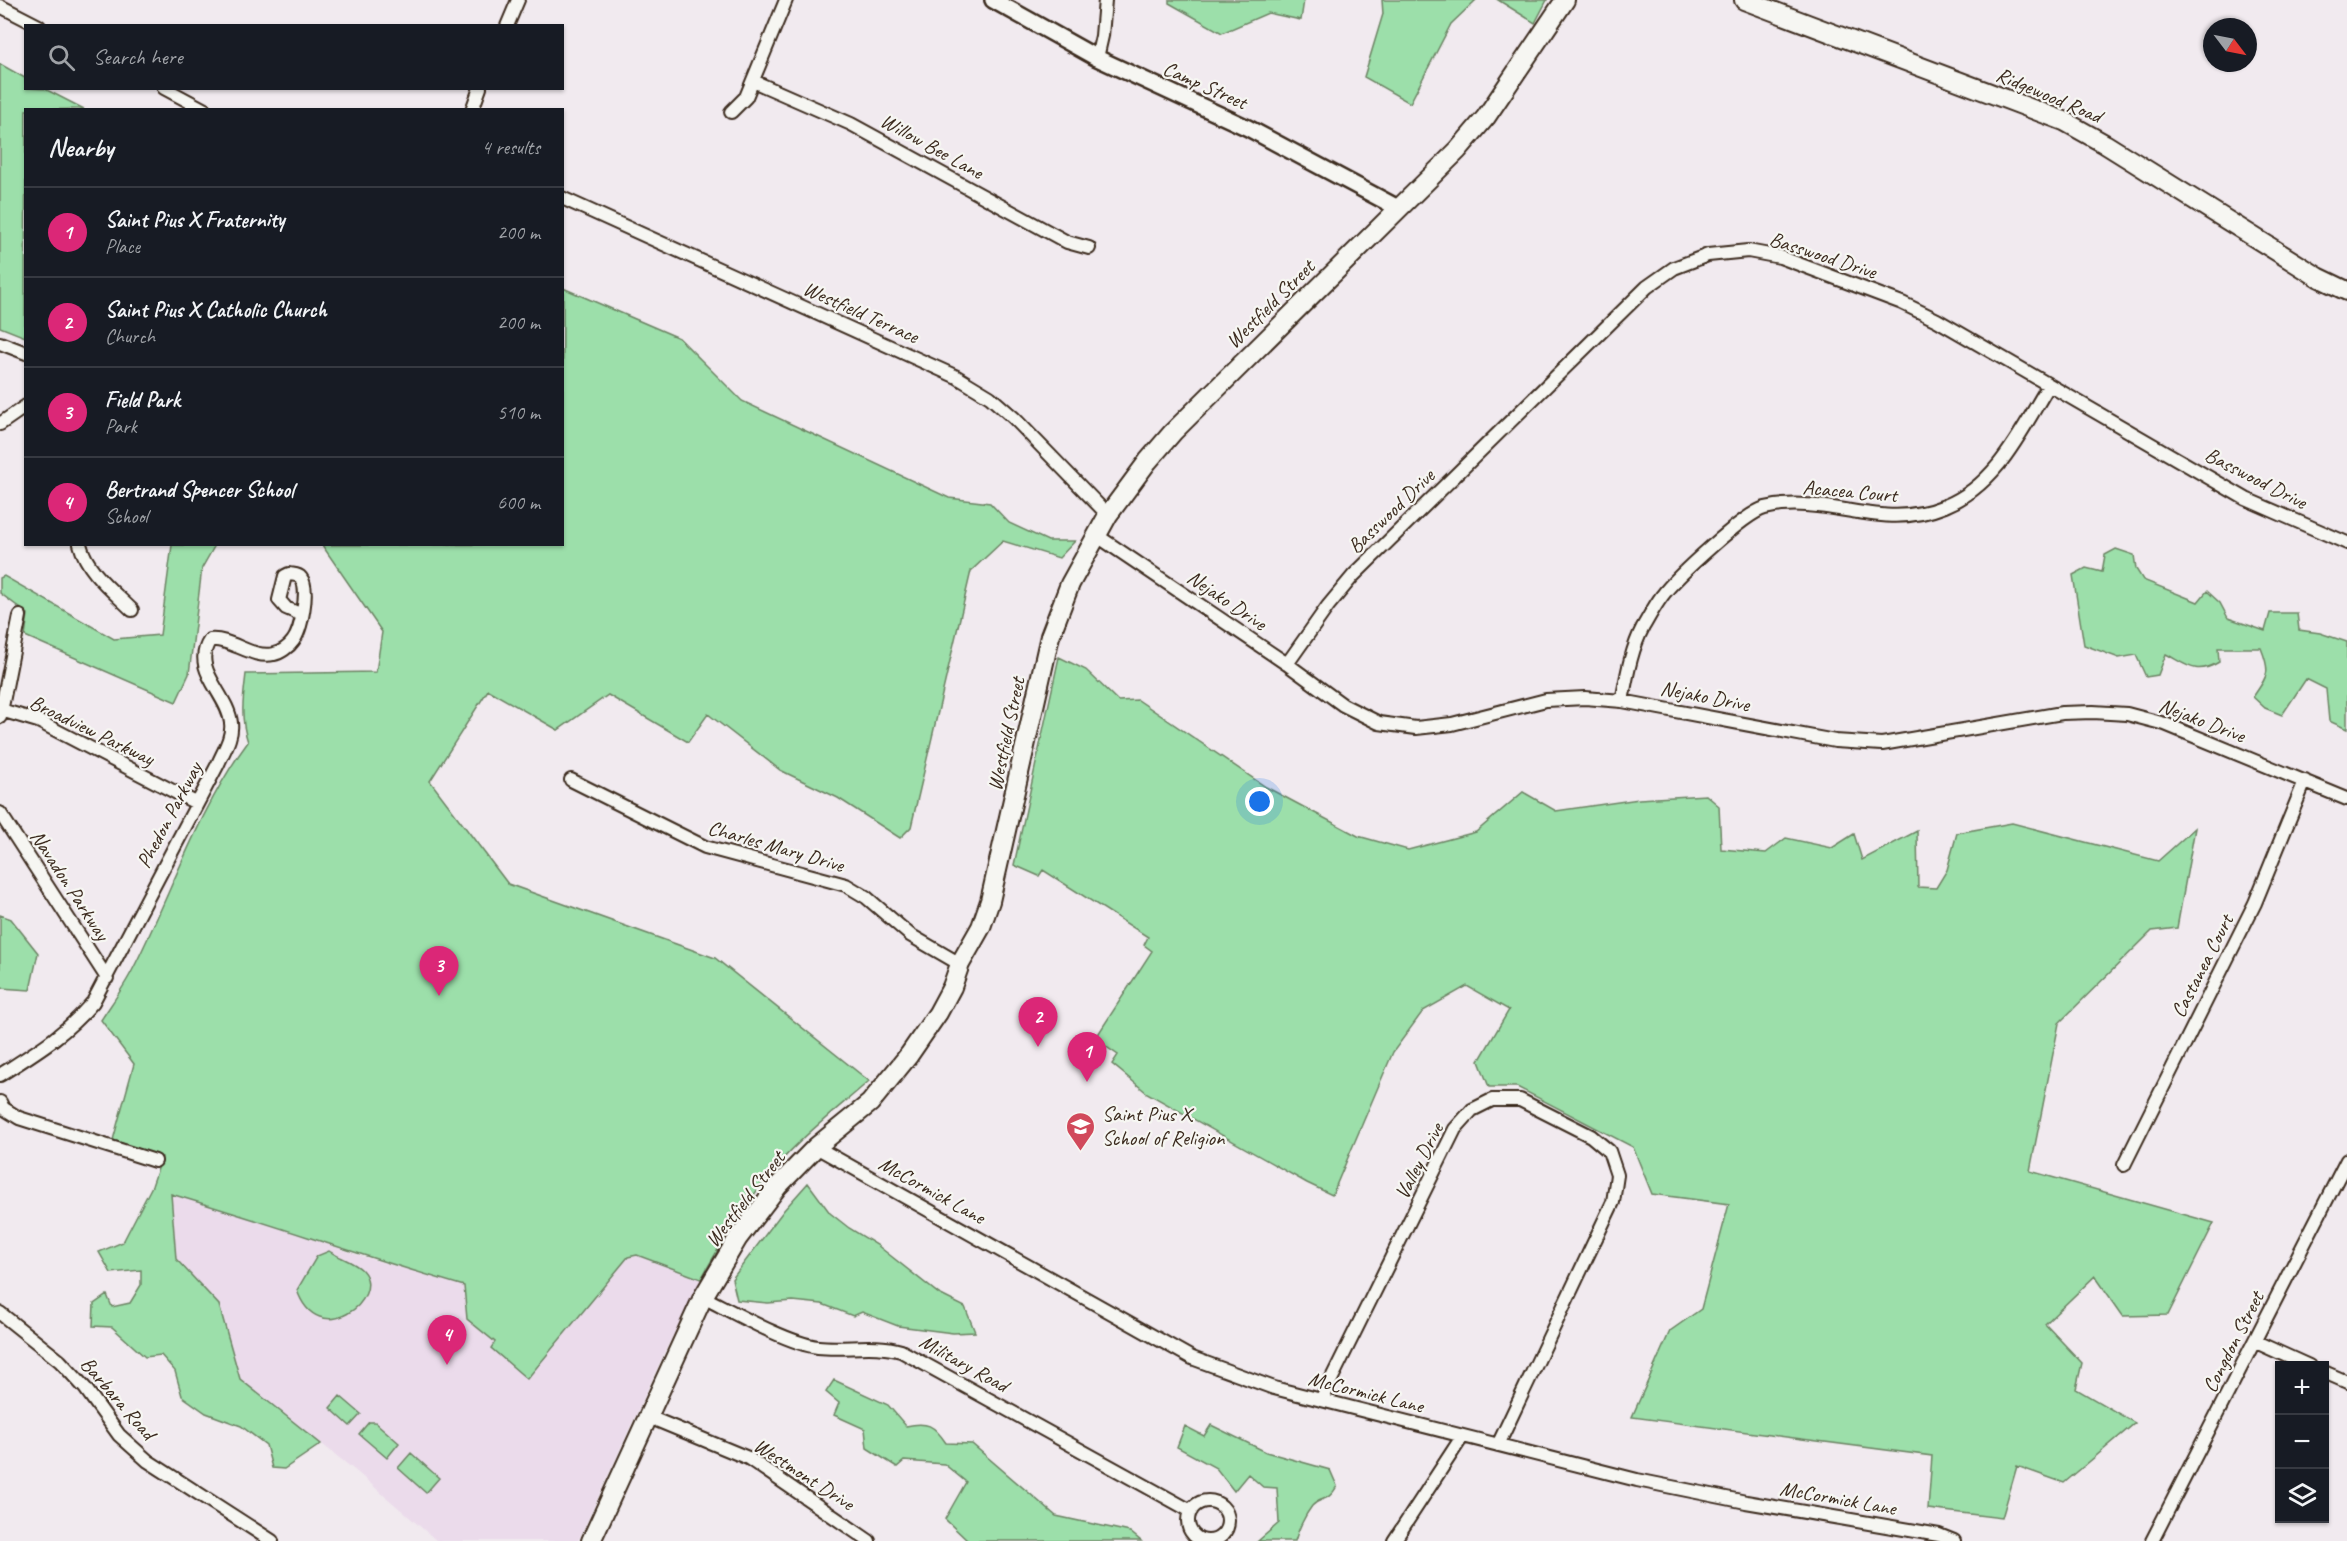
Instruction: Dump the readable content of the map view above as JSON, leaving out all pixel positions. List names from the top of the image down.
{
  "streets": {
    "main road": ["Ridgewood Road", "Westfield Street"],
    "street": [
      "Camp Street",
      "Willow Bee Lane",
      "Basswood Drive",
      "Westfield Terrace",
      "Acacea Court",
      "Nejako Drive",
      "Broadview Parkway",
      "Phedon Parkway",
      "Charles Mary Drive",
      "Navadon Parkway",
      "Castanea Court",
      "Valley Drive",
      "McCormick Lane",
      "Congdon Street",
      "Military Road",
      "Barbara Road",
      "Westmont Drive"
    ]
  },
  "crossings": [
    ["Camp Street", "Westfield Street"],
    ["Basswood Drive", "Acacea Court"],
    ["Basswood Drive", "Nejako Drive"],
    ["Westfield Street", "Westfield Terrace"],
    ["Westfield Street", "Nejako Drive"],
    ["Westfield Street", "Charles Mary Drive"],
    ["Westfield Street", "McCormick Lane"],
    ["Westfield Street", "Military Road"],
    ["Westfield Street", "Westmont Drive"],
    ["Acacea Court", "Nejako Drive"],
    ["Nejako Drive", "Castanea Court"],
    ["Broadview Parkway", "Phedon Parkway"],
    ["Phedon Parkway", "Navadon Parkway"],
    ["Valley Drive", "McCormick Lane"]
  ],
  "places": {
    "school or university": ["Saint Pius X School of Religion"]
  },
  "north": "bottom right",
  "page": {
    "search": "Search here",
    "heading": ["Nearby", "4 results"],
    "list": [
      {
        "mark": "1",
        "name": "Saint Pius X Fraternity",
        "note": "Place",
        "value": "200 m"
      },
      {
        "mark": "2",
        "name": "Saint Pius X Catholic Church",
        "note": "Church",
        "value": "200 m"
      },
      {
        "mark": "3",
        "name": "Field Park",
        "note": "Park",
        "value": "510 m"
      },
      {
        "mark": "4",
        "name": "Bertrand Spencer School",
        "note": "School",
        "value": "600 m"
      }
    ],
    "pins": [
      "3",
      "2",
      "1",
      "4"
    ],
    "map_buttons": ["+", "−"]
  }
}
